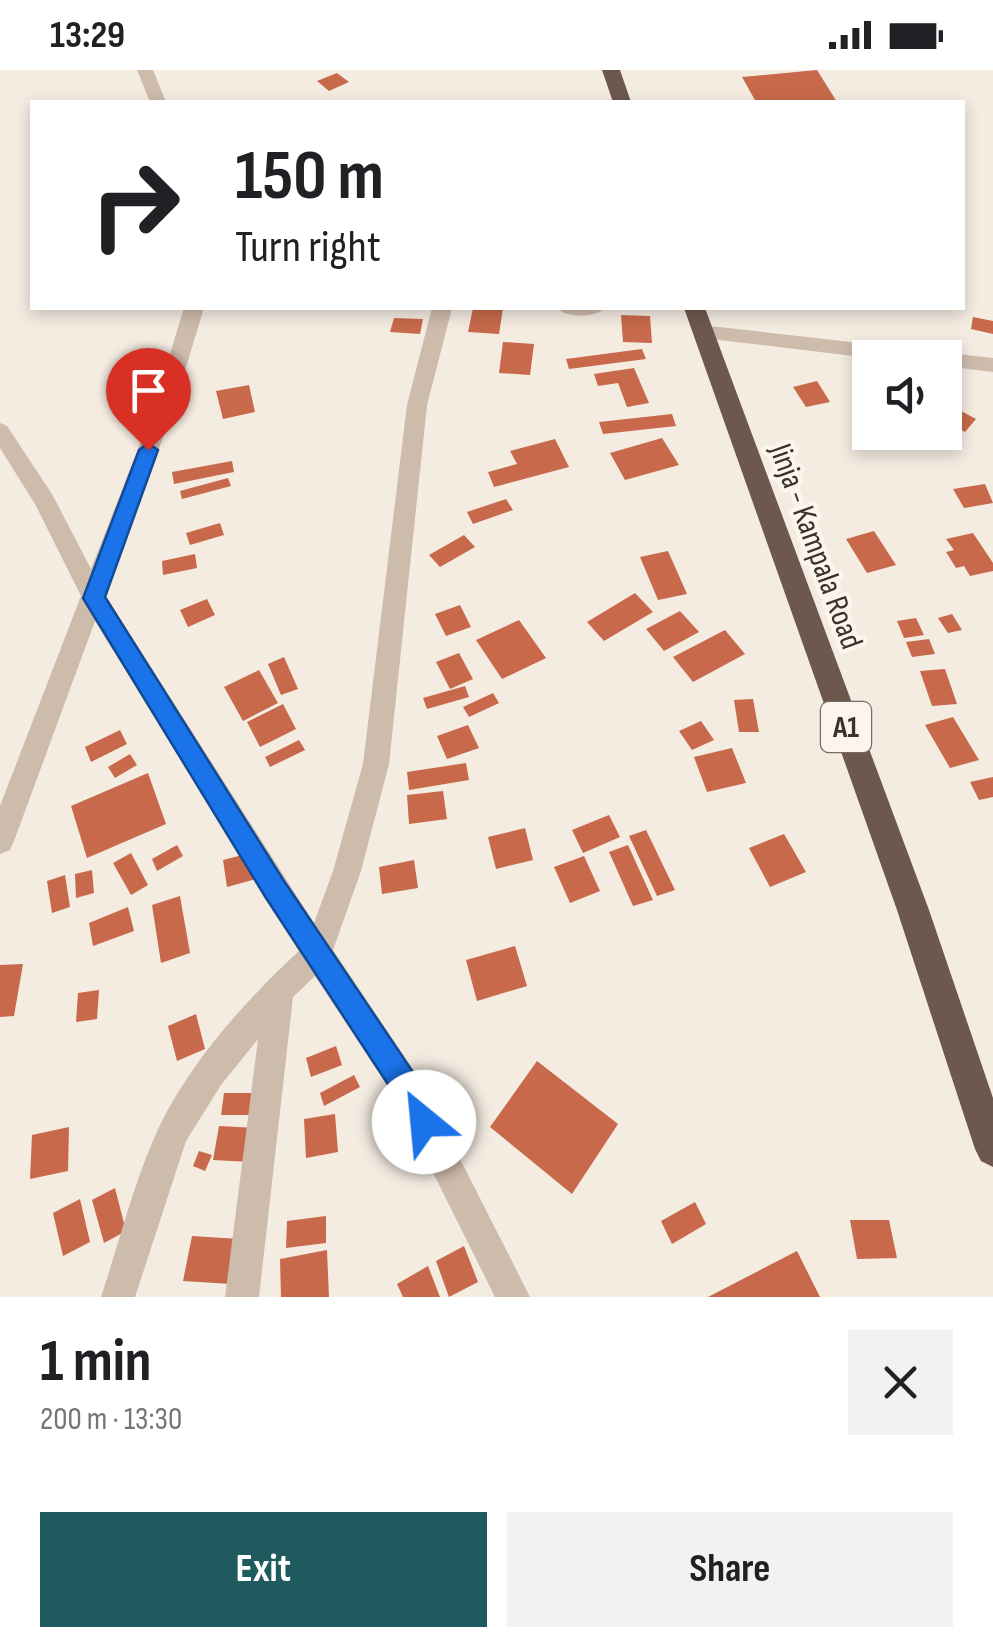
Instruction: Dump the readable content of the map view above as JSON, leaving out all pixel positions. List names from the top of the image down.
{
  "streets": {
    "highway": ["Jinja - Kampala Road", "A1"]
  },
  "page": {
    "status": "13:29",
    "turn": ["150 m", "Turn right"],
    "heading": ["1 min", "200 m · 13:30"],
    "buttons": ["Exit", "Share"]
  }
}
